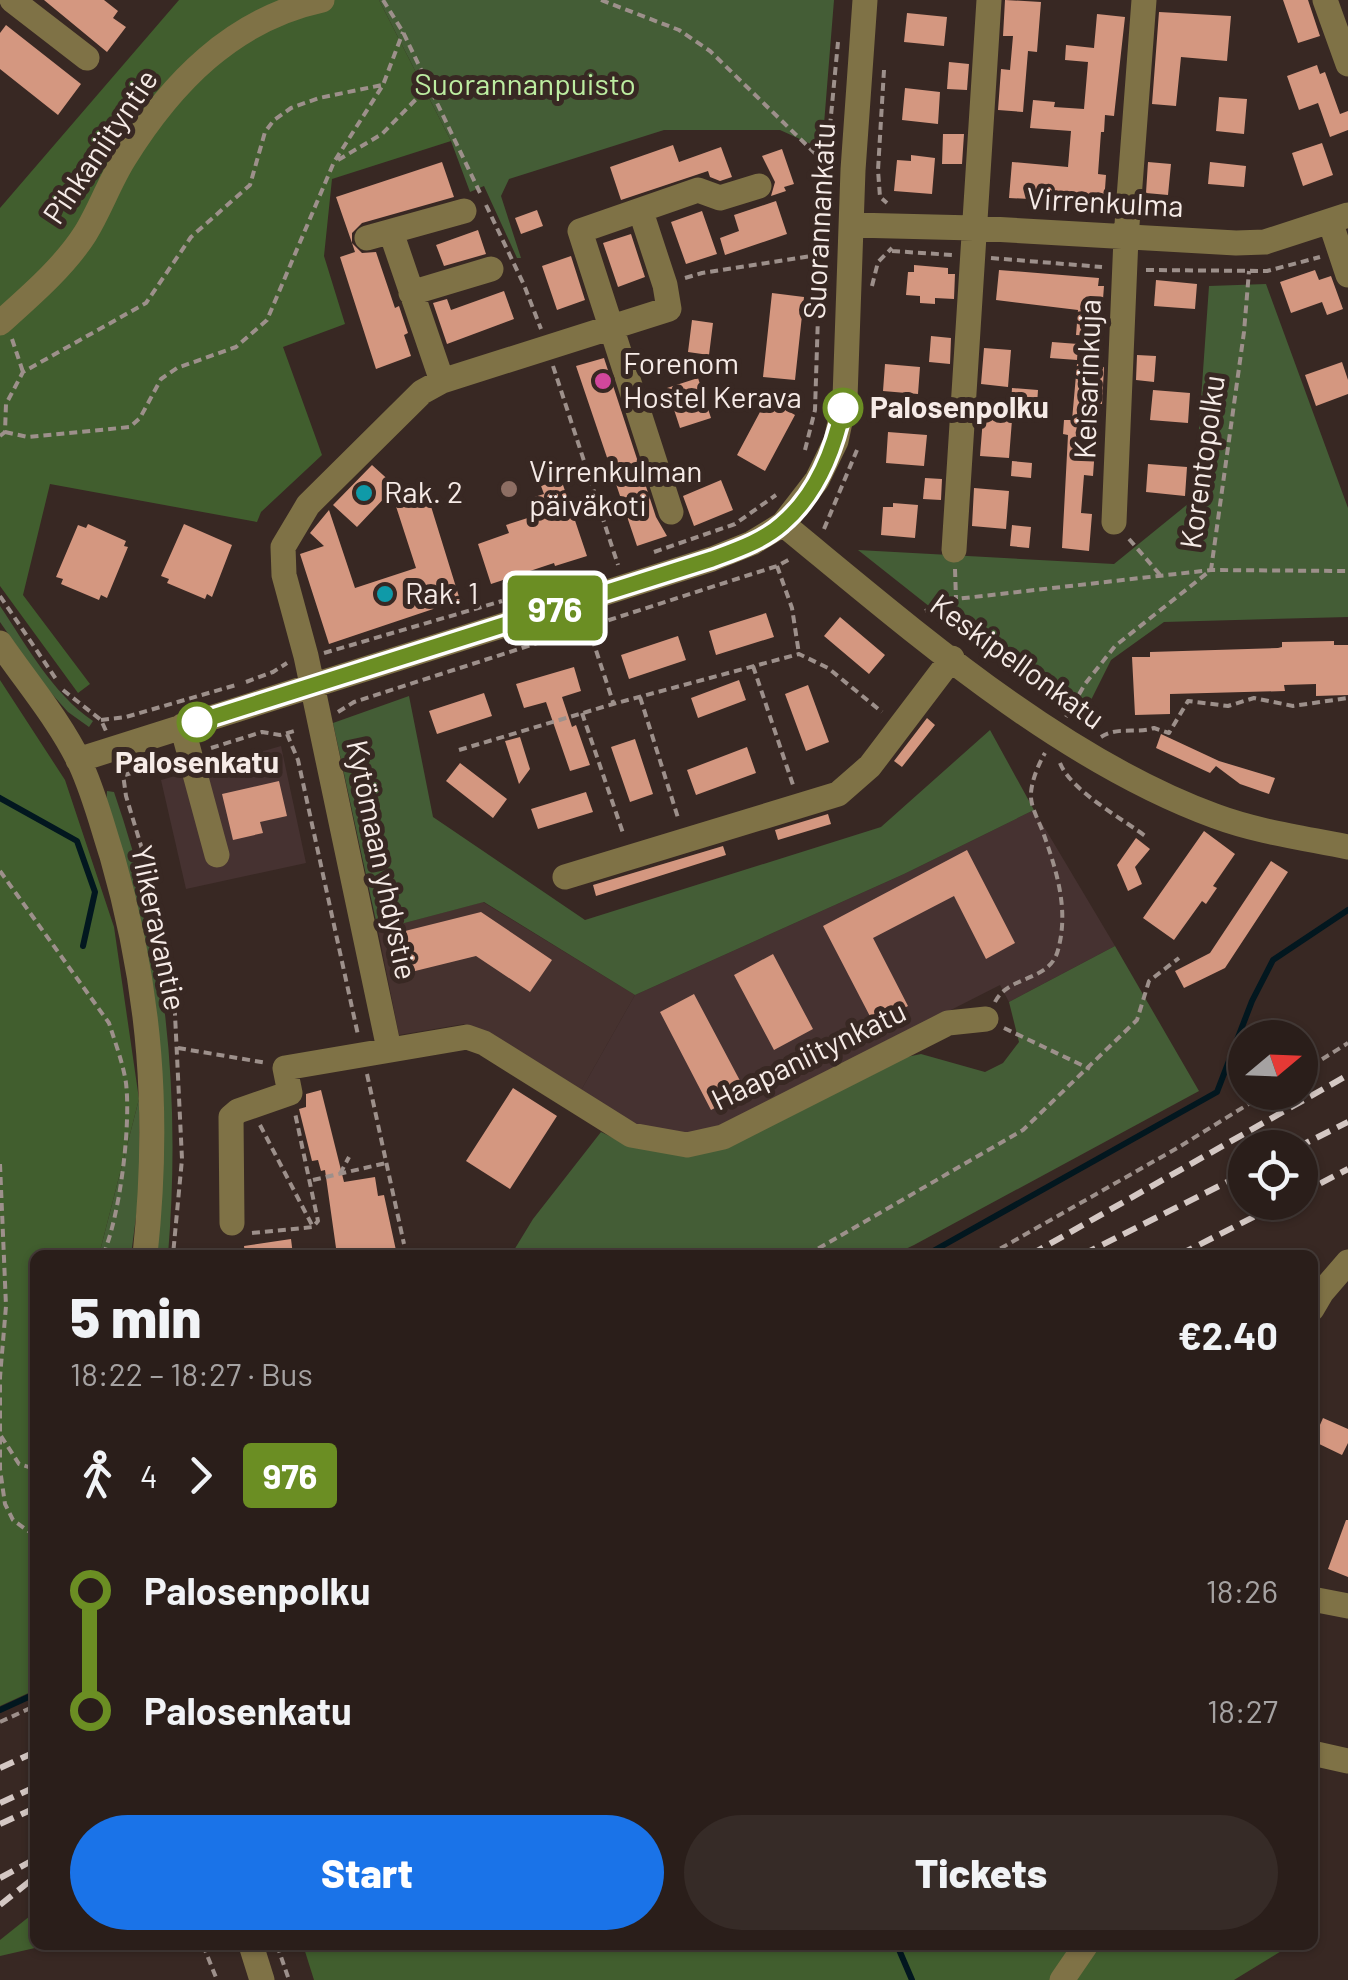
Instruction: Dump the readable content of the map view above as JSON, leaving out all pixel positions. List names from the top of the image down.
{
  "streets": {
    "street": [
      "Pihkaniityntie",
      "Virrenkulma",
      "Suorannankatu",
      "Keisarinkuja",
      "Keskipellonkatu",
      "Kytömaan yhdystie",
      "Ylikeravantie",
      "Haapaniitynkatu"
    ],
    "path": ["Korentopolku"]
  },
  "crossings": [
    ["Virrenkulma", "Suorannankatu"],
    ["Virrenkulma", "Keisarinkuja"],
    ["Suorannankatu", "Keskipellonkatu"],
    ["Suorannankatu", "Kytömaan yhdystie"],
    ["Suorannankatu", "Ylikeravantie"],
    ["Korentopolku", "Keskipellonkatu"],
    ["Korentopolku", "Haapaniitynkatu"],
    ["Kytömaan yhdystie", "Haapaniitynkatu"]
  ],
  "parks": ["Suorannanpuisto"],
  "places": [
    "Forenom Hostel Kerava",
    "Palosenpolku",
    "Virrenkulman päiväkoti",
    "Rak. 2",
    "Rak. 1",
    "Palosenkatu"
  ],
  "lines": ["bus line 976"],
  "north": "right",
  "page": {
    "on_map": "976",
    "heading": ["5 min", "18:22 – 18:27 · Bus", "€2.40"],
    "legs": ["4", "976"],
    "list": [
      {
        "name": "Palosenpolku",
        "value": "18:26"
      },
      {
        "name": "Palosenkatu",
        "value": "18:27"
      }
    ],
    "buttons": ["Start", "Tickets"]
  }
}
